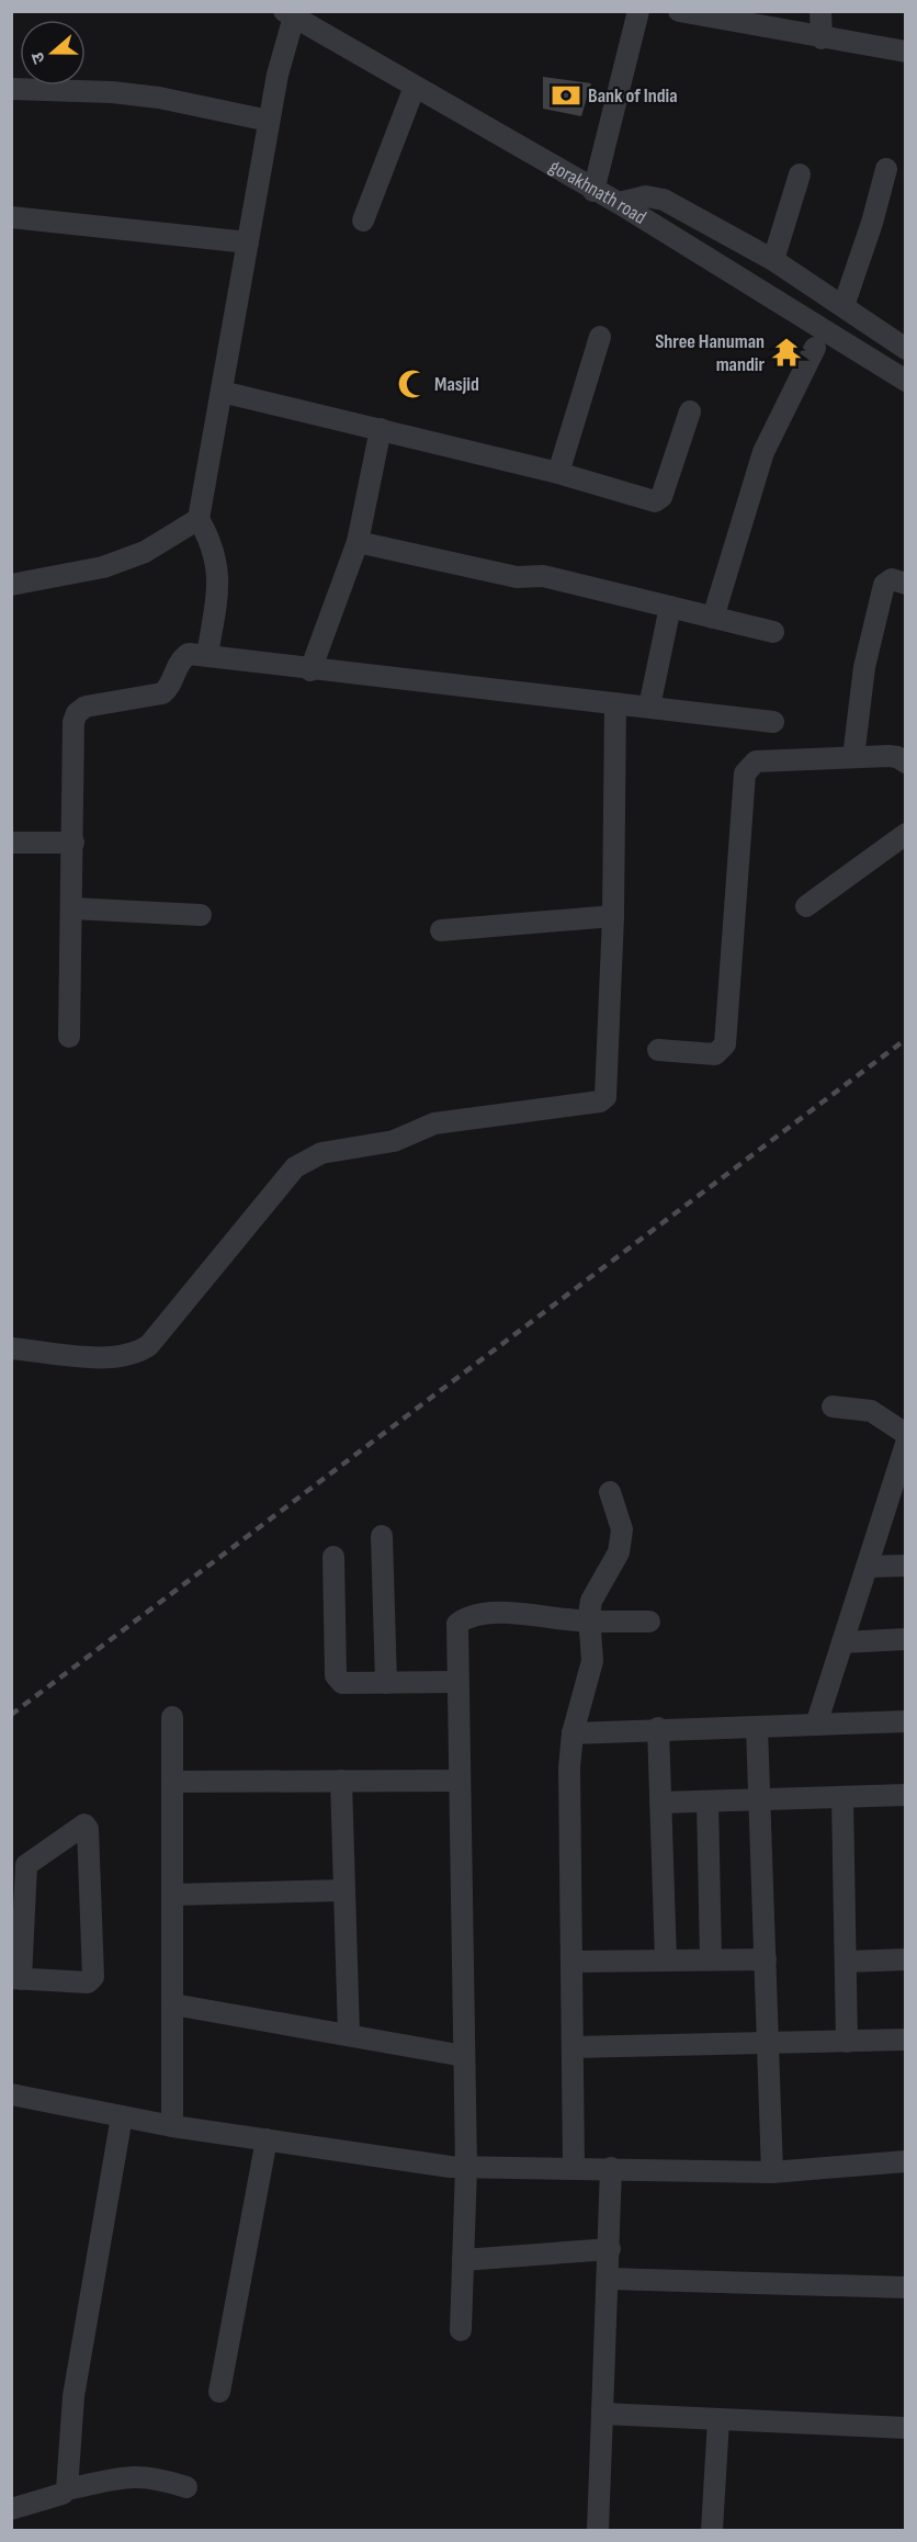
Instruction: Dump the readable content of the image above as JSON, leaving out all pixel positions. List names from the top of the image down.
{
  "streets": {
    "street": ["gorakhnath road"]
  },
  "places": {
    "bank": ["Bank of India"],
    "temple": ["Shree Hanuman mandir"],
    "mosque": ["Masjid"]
  },
  "north": "left"
}
